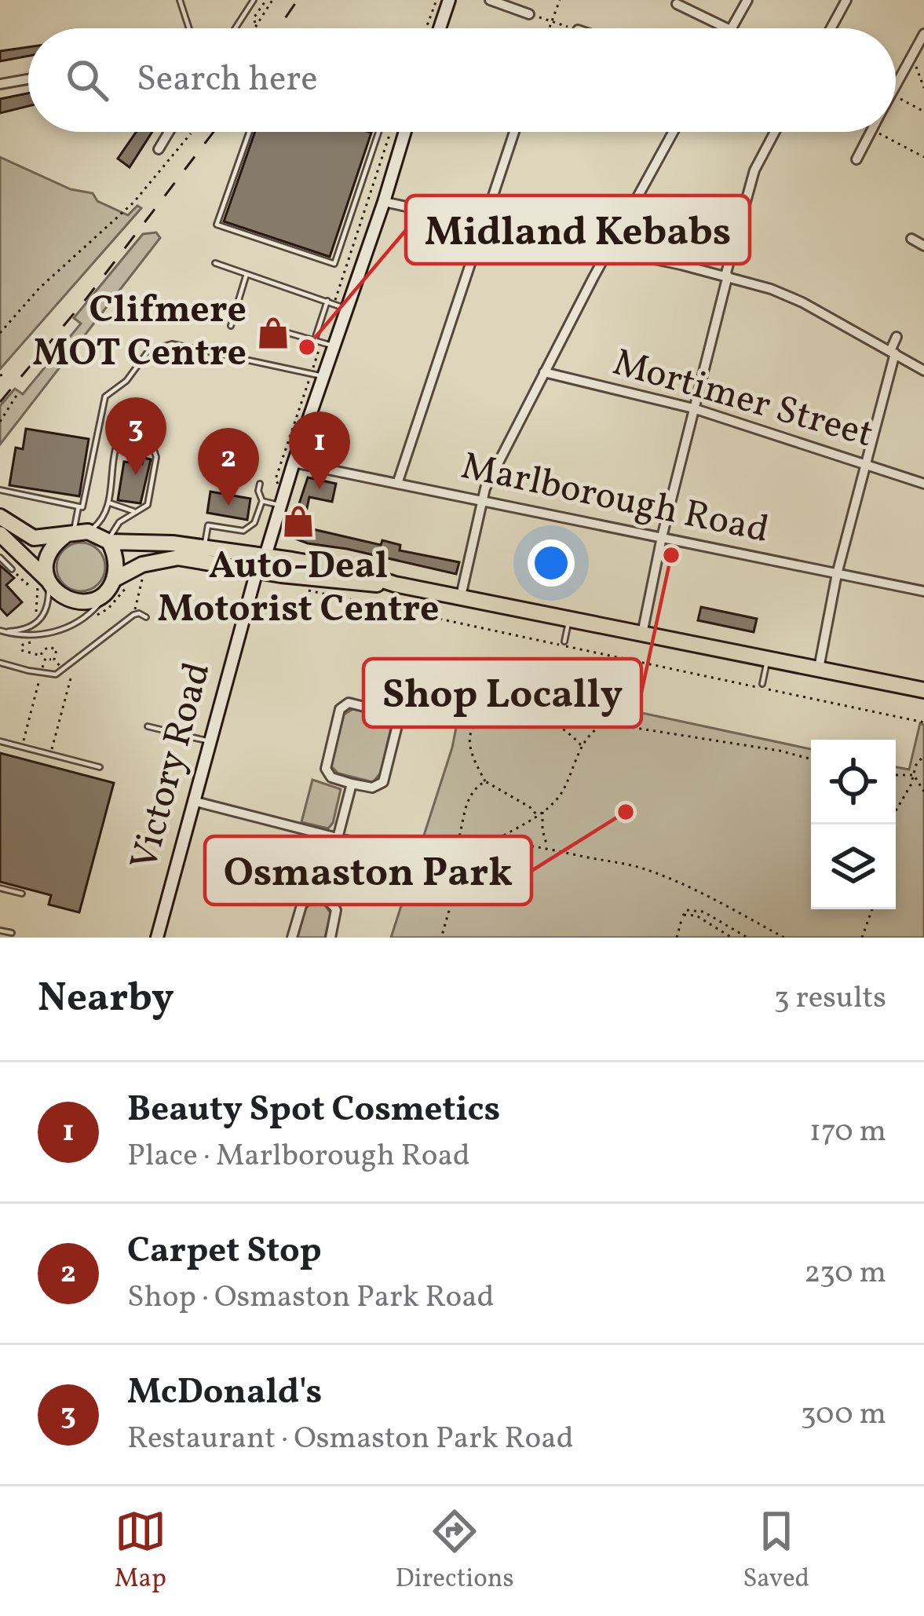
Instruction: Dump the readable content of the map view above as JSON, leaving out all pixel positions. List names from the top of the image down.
{
  "streets": {
    "street": ["Mortimer Street", "Marlborough Road", "Victory Road"]
  },
  "crossings": [
    ["Marlborough Road", "Victory Road"]
  ],
  "places": {
    "shop": ["Clifmere MOT Centre", "Auto-Deal Motorist Centre"],
    "other": ["Midland Kebabs", "Shop Locally", "Osmaston Park"]
  },
  "page": {
    "search": "Search here",
    "pins": ["3", "1", "2"],
    "heading": ["Nearby", "3 results"],
    "list": [
      {
        "mark": "1",
        "name": "Beauty Spot Cosmetics",
        "note": "Place · Marlborough Road",
        "value": "170 m"
      },
      {
        "mark": "2",
        "name": "Carpet Stop",
        "note": "Shop · Osmaston Park Road",
        "value": "230 m"
      },
      {
        "mark": "3",
        "name": "McDonald's",
        "note": "Restaurant · Osmaston Park Road",
        "value": "300 m"
      }
    ],
    "nav": ["Map", "Directions", "Saved"]
  }
}
